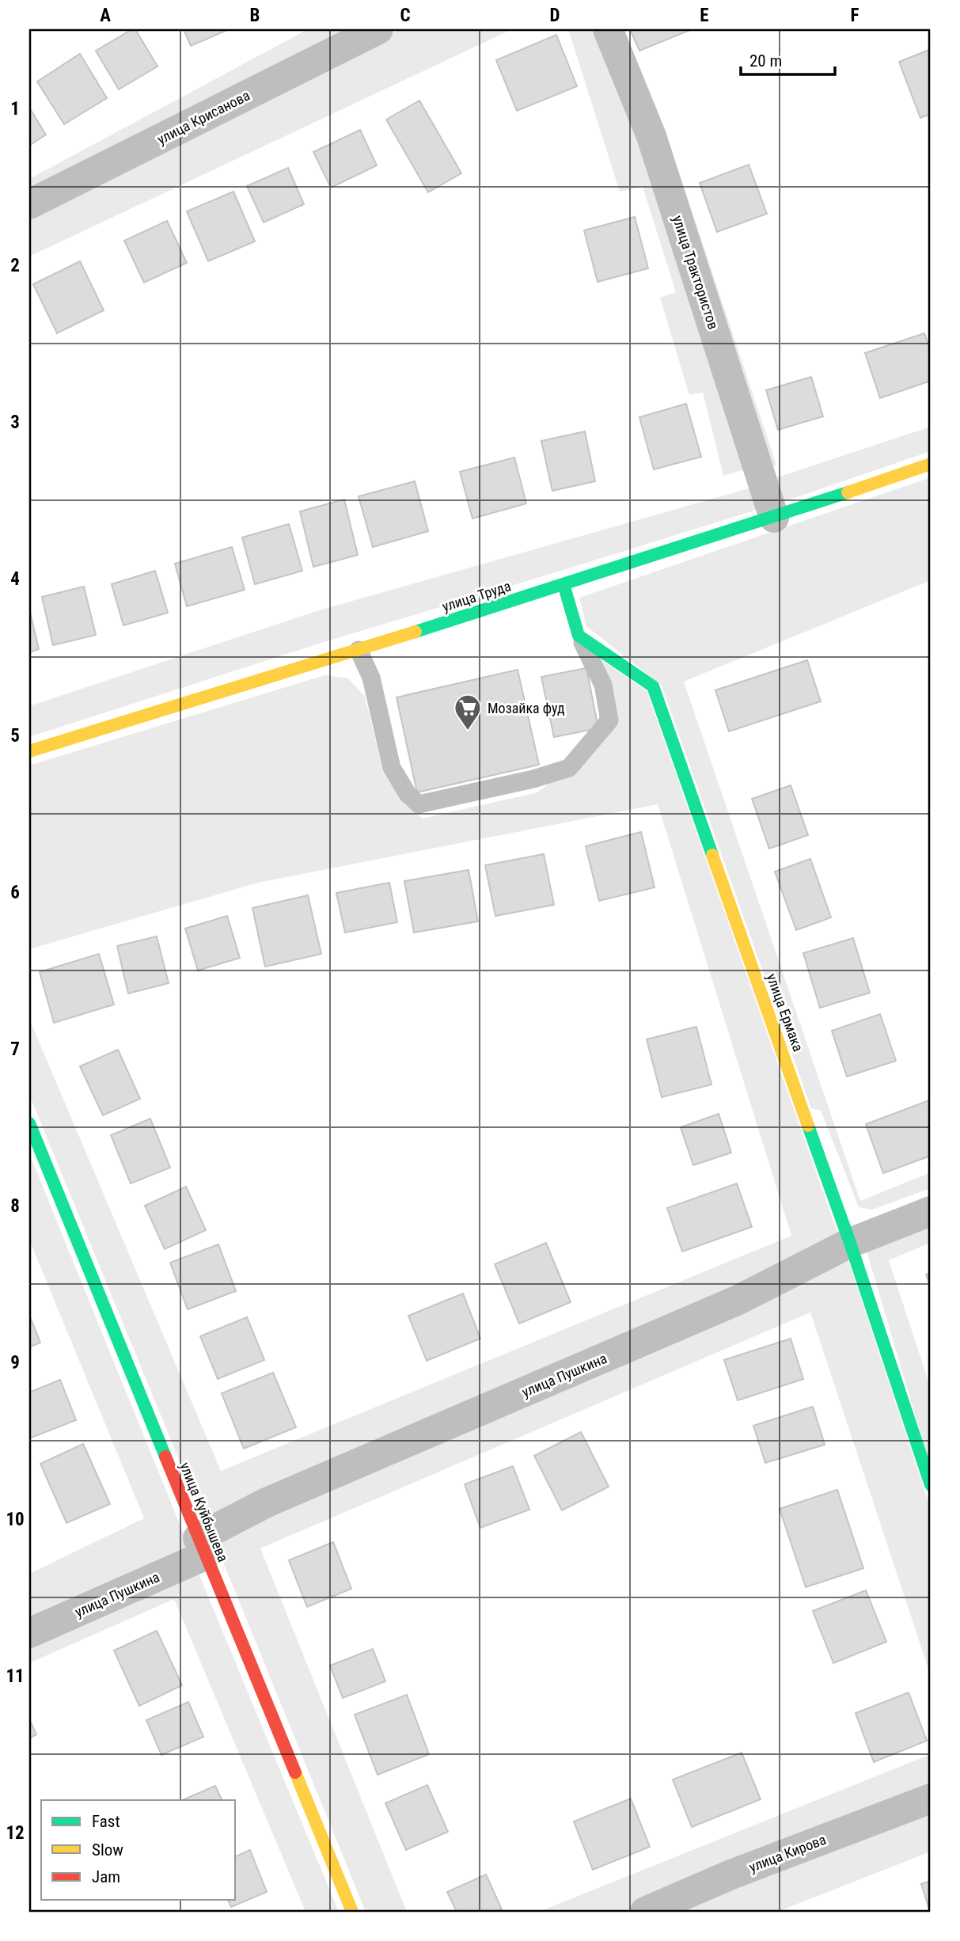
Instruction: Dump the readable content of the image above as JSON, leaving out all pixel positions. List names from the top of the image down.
{
  "streets": {
    "street": [
      "улица Крисанова",
      "улица Трактористов",
      "улица Труда",
      "улица Ермака",
      "улица Пушкина",
      "улица Куйбышева",
      "улица Кирова"
    ]
  },
  "crossings": [
    ["улица Трактористов", "улица Труда"],
    ["улица Ермака", "улица Пушкина"],
    ["улица Пушкина", "улица Куйбышева"]
  ],
  "places": {
    "supermarket": ["Мозайка фуд"]
  },
  "legend": ["Fast", "Slow", "Jam"],
  "scale_bar": "20 m",
  "grid": {
    "columns": [
      "A",
      "B",
      "C",
      "D",
      "E",
      "F"
    ],
    "rows": [
      "1",
      "2",
      "3",
      "4",
      "5",
      "6",
      "7",
      "8",
      "9",
      "10",
      "11",
      "12"
    ]
  }
}
